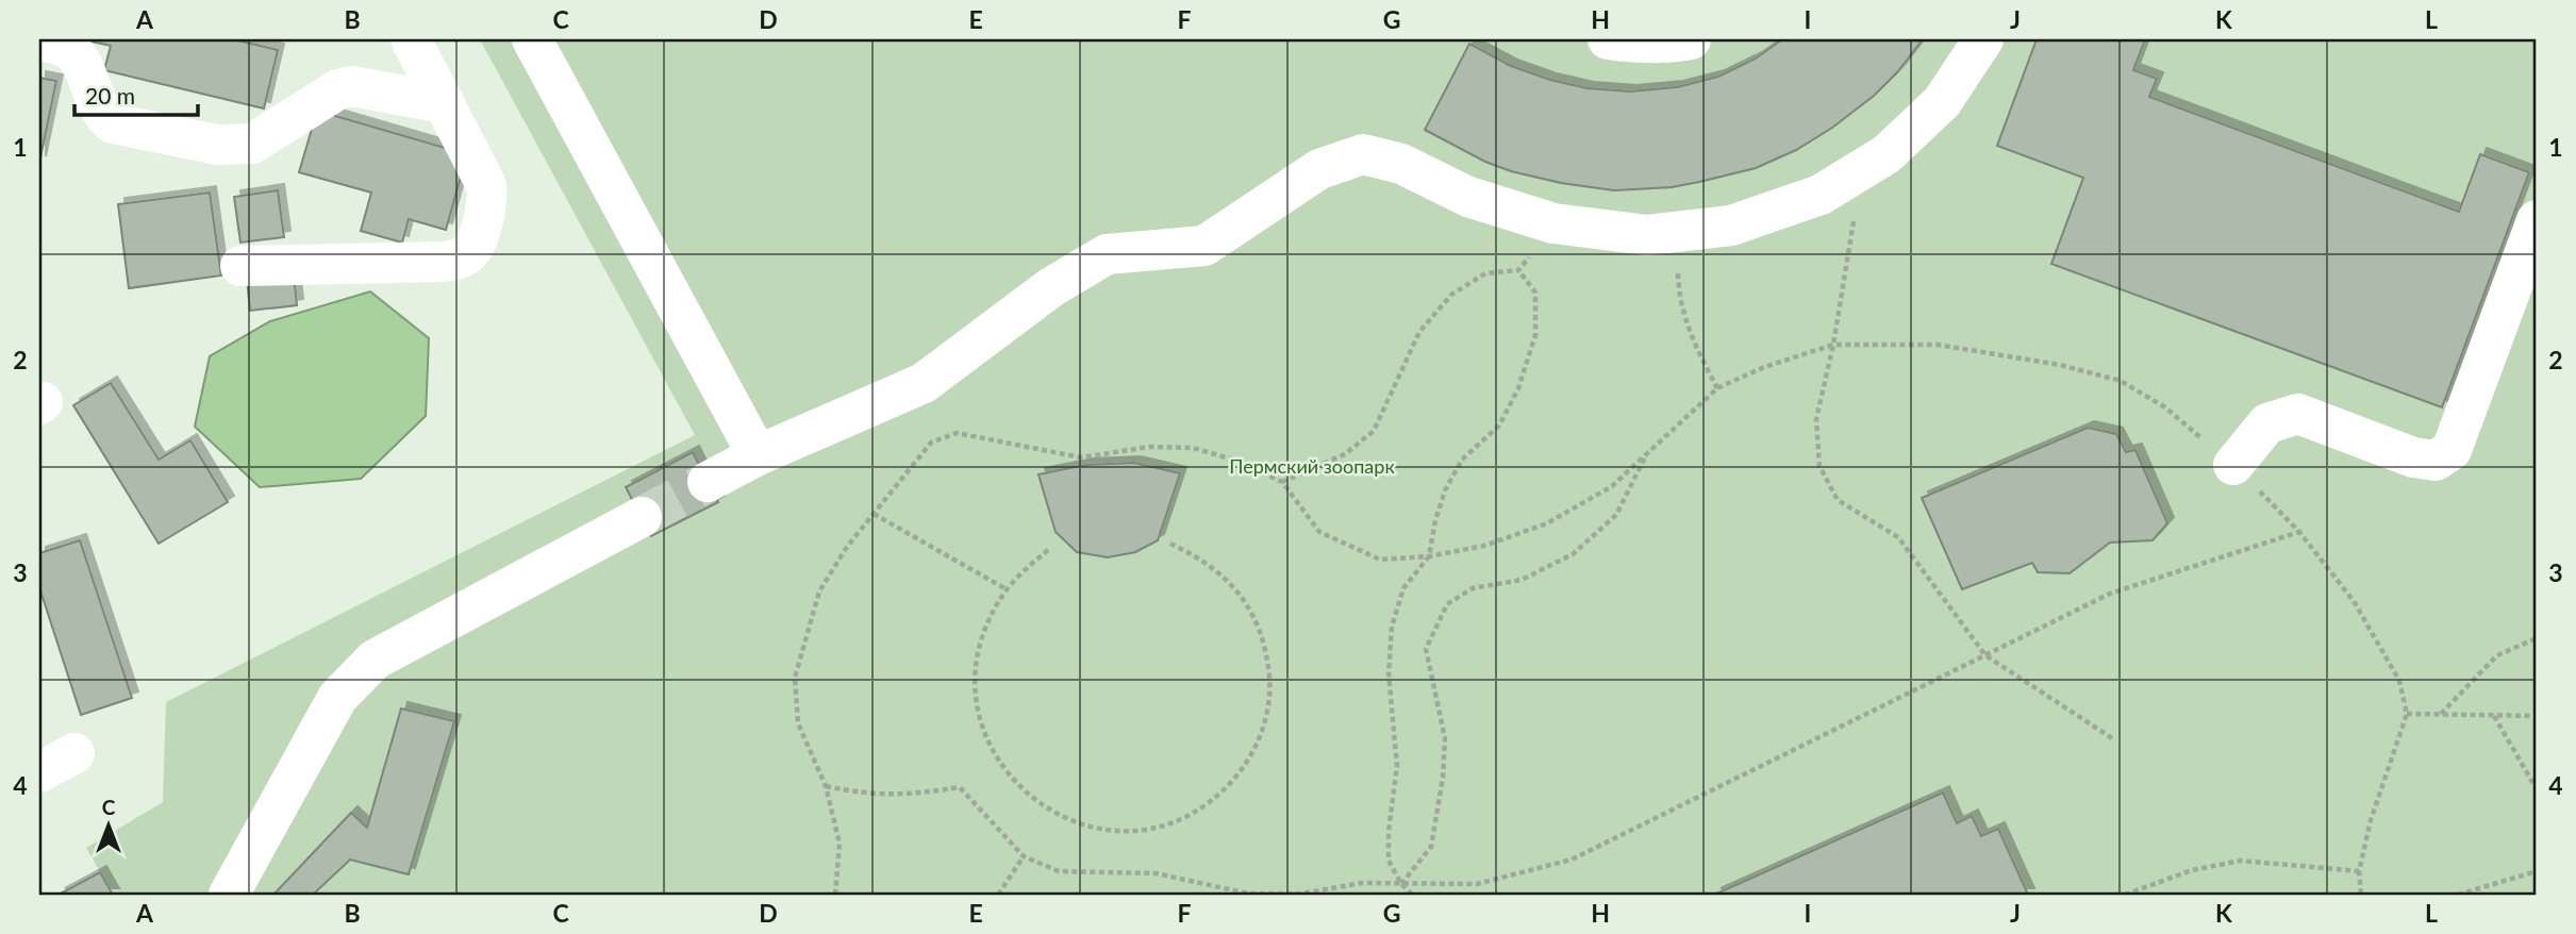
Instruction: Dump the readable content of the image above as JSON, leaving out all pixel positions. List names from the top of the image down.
{
  "parks": ["Пермский зоопарк"],
  "scale_bar": "20 m",
  "north": "top",
  "grid": {
    "columns": [
      "A",
      "B",
      "C",
      "D",
      "E",
      "F",
      "G",
      "H",
      "I",
      "J",
      "K",
      "L"
    ],
    "rows": [
      "1",
      "2",
      "3",
      "4"
    ]
  }
}
